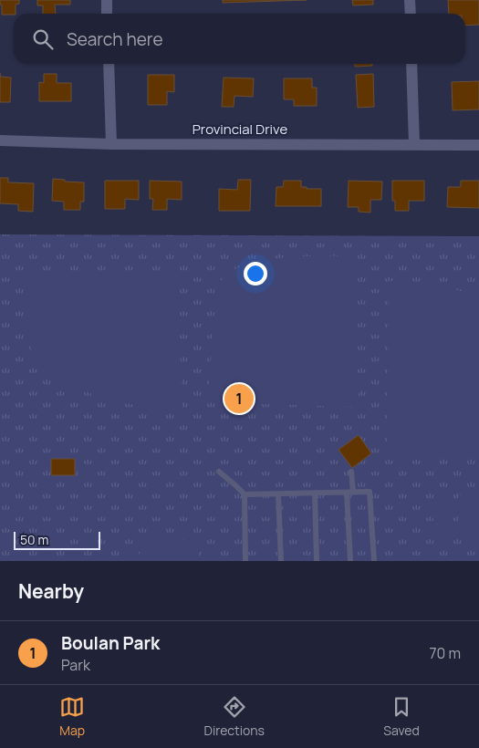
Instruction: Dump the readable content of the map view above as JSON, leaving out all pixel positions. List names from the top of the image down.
{
  "streets": {
    "street": ["Provincial Drive"]
  },
  "scale_bar": "50 m",
  "page": {
    "search": "Search here",
    "pins": "1",
    "scale": "50 m",
    "heading": "Nearby",
    "list": [
      {
        "mark": "1",
        "name": "Boulan Park",
        "note": "Park",
        "value": "70 m"
      }
    ],
    "nav": ["Map", "Directions", "Saved"]
  }
}
